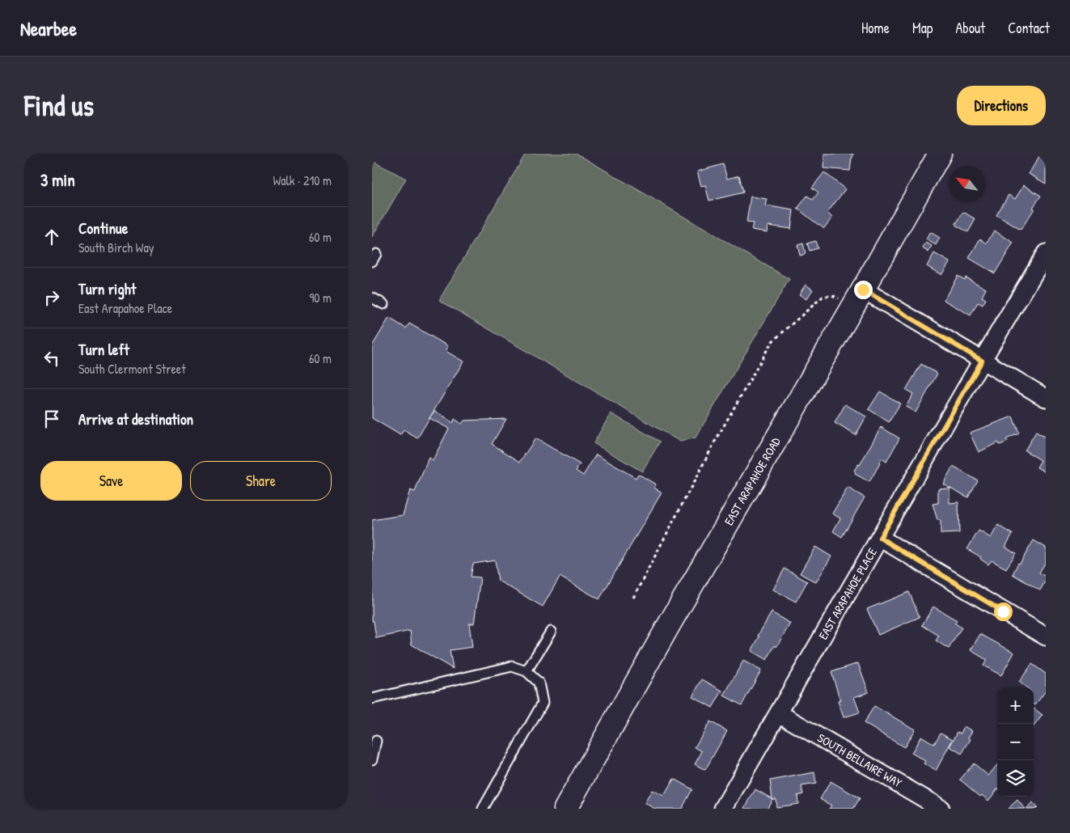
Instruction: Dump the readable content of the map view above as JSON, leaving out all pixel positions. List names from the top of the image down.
{
  "streets": {
    "main road": ["EAST ARAPAHOE ROAD"],
    "street": ["EAST ARAPAHOE PLACE", "SOUTH BELLAIRE WAY"]
  },
  "crossings": [
    ["EAST ARAPAHOE PLACE", "SOUTH BELLAIRE WAY"]
  ],
  "north": "top left",
  "page": {
    "header": "Nearbee",
    "nav": [
      "Home",
      "Map",
      "About",
      "Contact"
    ],
    "buttons": [
      "Directions",
      ["Save", "Share"]
    ],
    "title": "Find us",
    "heading": ["3 min", "Walk · 210 m"],
    "list": [
      ["Continue", "South Birch Way", "60 m"],
      ["Turn right", "East Arapahoe Place", "90 m"],
      ["Turn left", "South Clermont Street", "60 m"],
      "Arrive at destination"
    ],
    "map_buttons": ["+", "−"]
  }
}
